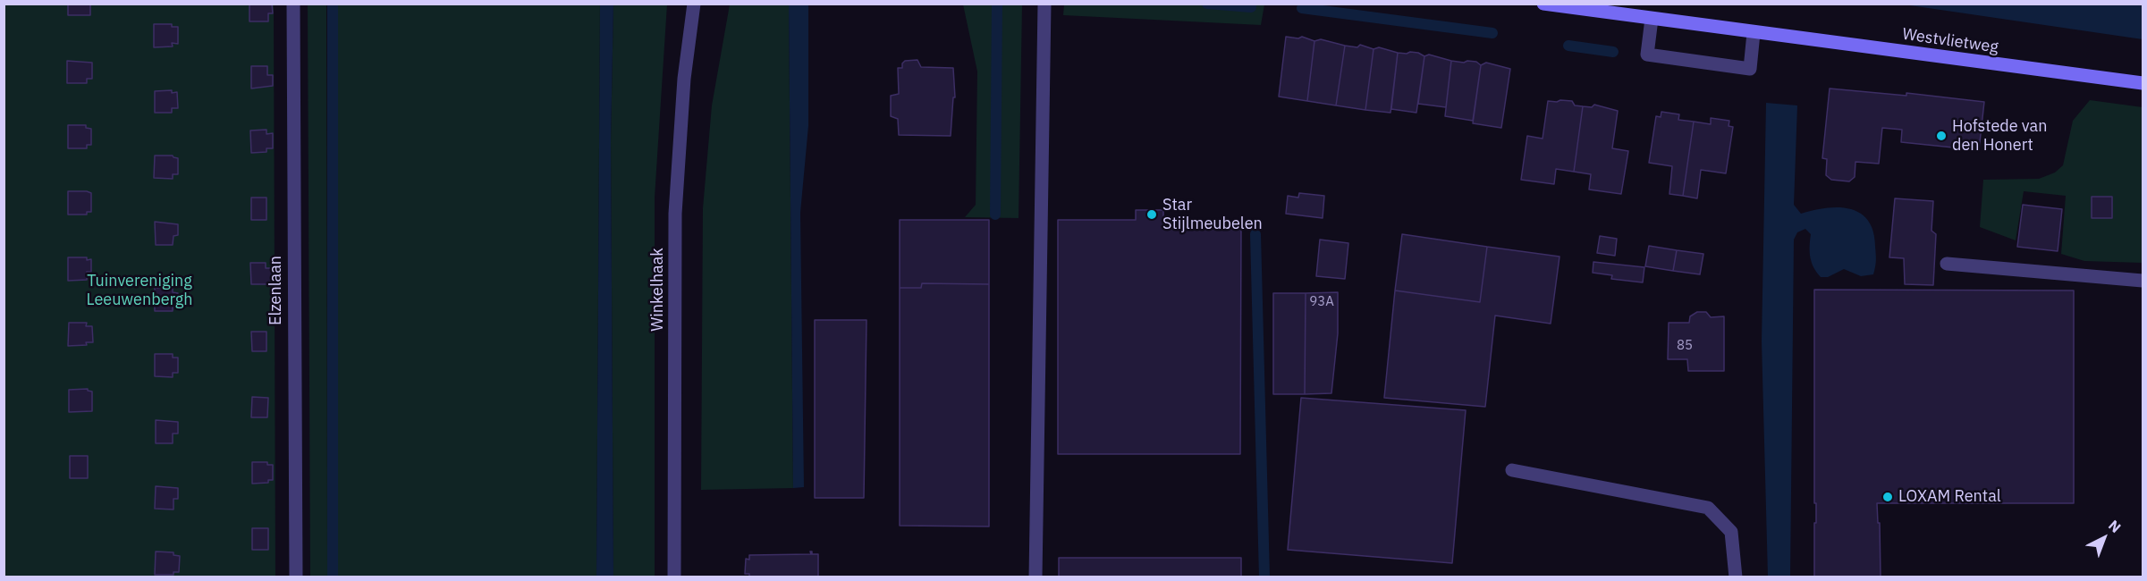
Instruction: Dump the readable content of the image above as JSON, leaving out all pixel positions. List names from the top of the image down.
{
  "streets": {
    "street": ["Westvlietweg", "Winkelhaak", "Elzenlaan"]
  },
  "parks": ["Tuinvereniging Leeuwenbergh"],
  "places": ["Hofstede van den Honert", "Star Stijlmeubelen", "LOXAM Rental"],
  "house_numbers": ["93A", "85"],
  "north": "top right"
}
